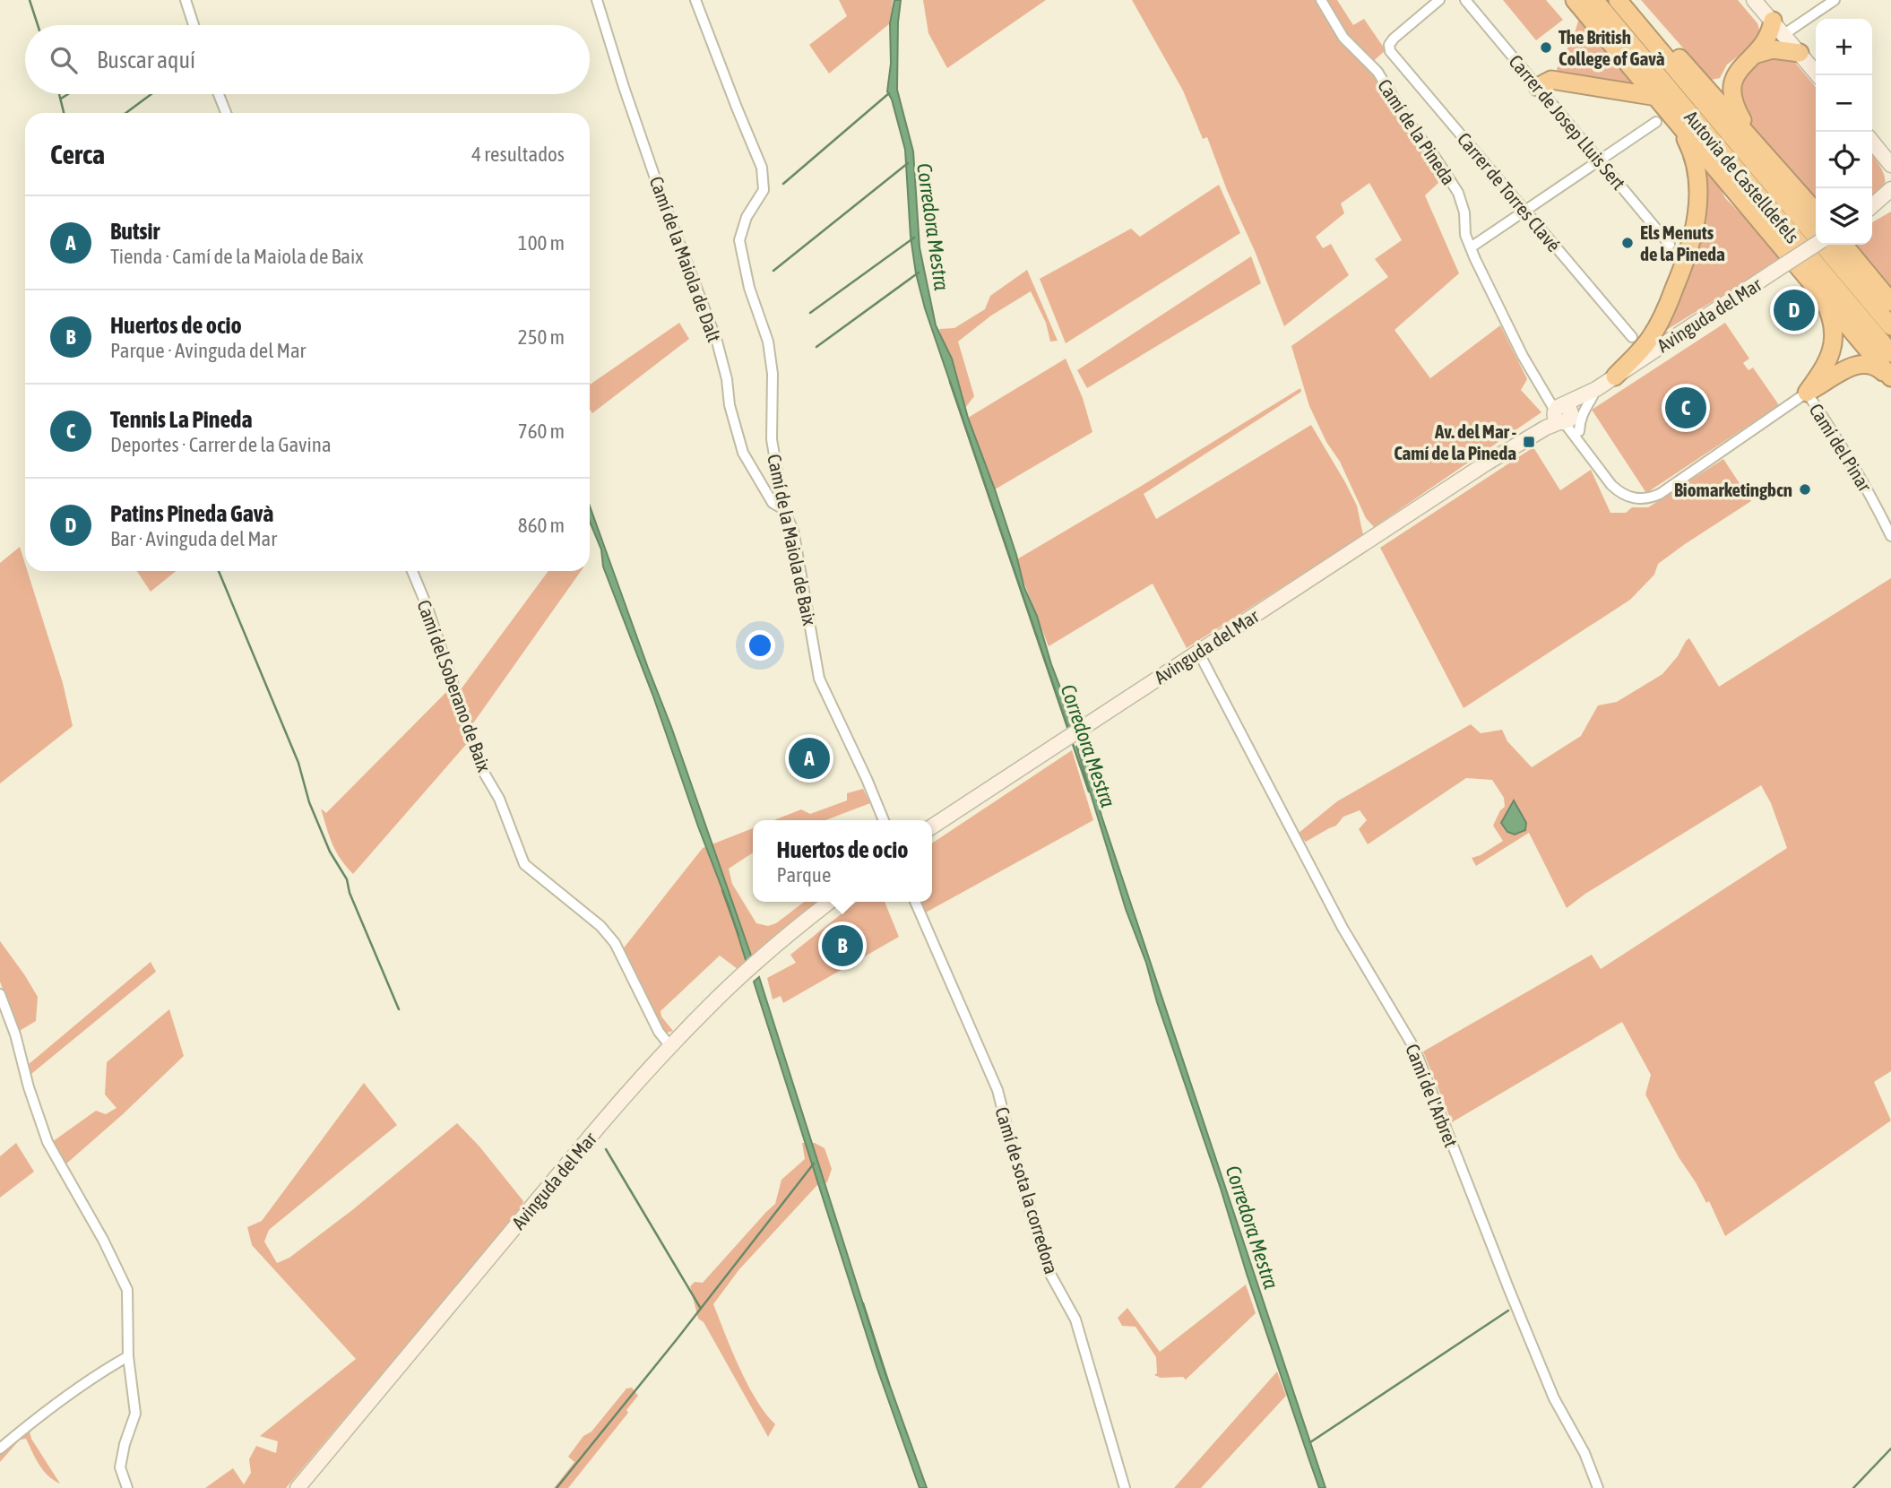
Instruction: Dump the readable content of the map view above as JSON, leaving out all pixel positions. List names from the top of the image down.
{
  "streets": {
    "highway": ["Autovia de Castelldefels"],
    "street": [
      "Carrer de Josep Lluis Sert",
      "Camí de la Pineda",
      "Carrer de Torres Clavé",
      "Camí de la Maiola de Dalt",
      "Avinguda del Mar",
      "Camí del Pinar",
      "Camí de la Maiola de Baix",
      "Camí del Soberano de Baix",
      "Camí de l'Arbret",
      "Camí de sota la corredora"
    ]
  },
  "crossings": [
    ["Camí de la Pineda", "Avinguda del Mar"],
    ["Camí de la Pineda", "Camí del Pinar"],
    ["Camí de la Maiola de Dalt", "Camí de la Maiola de Baix"],
    ["Avinguda del Mar", "Camí del Soberano de Baix"],
    ["Avinguda del Mar", "Camí de l'Arbret"]
  ],
  "water": ["Corredora Mestra"],
  "places": {
    "other": ["The British College of Gavà", "Els Menuts de la Pineda", "Biomarketingbcn"],
    "transit": ["Av. del Mar - Camí de la Pineda"]
  },
  "page": {
    "map_buttons": ["+", "−"],
    "search": "Buscar aquí",
    "heading": ["Cerca", "4 resultados"],
    "list": [
      {
        "mark": "A",
        "name": "Butsir",
        "note": "Tienda · Camí de la Maiola de Baix",
        "value": "100 m"
      },
      {
        "mark": "B",
        "name": "Huertos de ocio",
        "note": "Parque · Avinguda del Mar",
        "value": "250 m"
      },
      {
        "mark": "C",
        "name": "Tennis La Pineda",
        "note": "Deportes · Carrer de la Gavina",
        "value": "760 m"
      },
      {
        "mark": "D",
        "name": "Patins Pineda Gavà",
        "note": "Bar · Avinguda del Mar",
        "value": "860 m"
      }
    ],
    "pins": [
      "D",
      "C",
      "A",
      "B"
    ],
    "popup": ["Huertos de ocio", "Parque"]
  }
}
